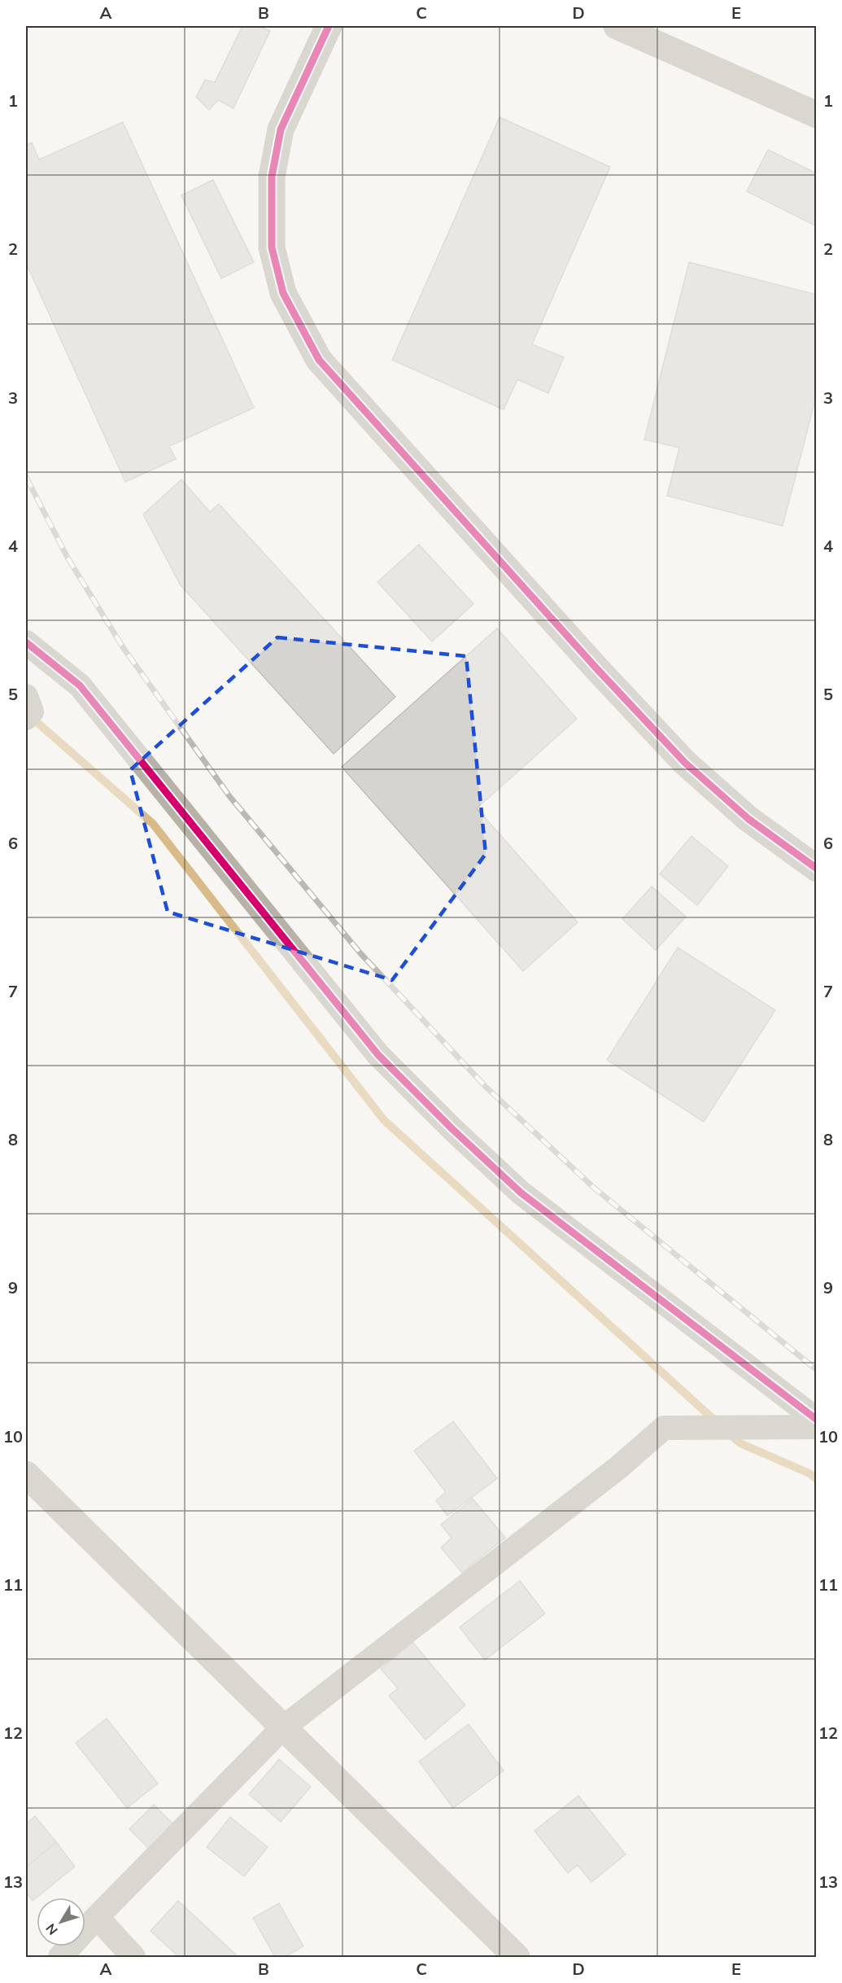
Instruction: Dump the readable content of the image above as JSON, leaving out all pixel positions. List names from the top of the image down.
{
  "north": "bottom left",
  "grid": {
    "columns": [
      "A",
      "B",
      "C",
      "D",
      "E"
    ],
    "rows": [
      "1",
      "2",
      "3",
      "4",
      "5",
      "6",
      "7",
      "8",
      "9",
      "10",
      "11",
      "12",
      "13"
    ]
  }
}
